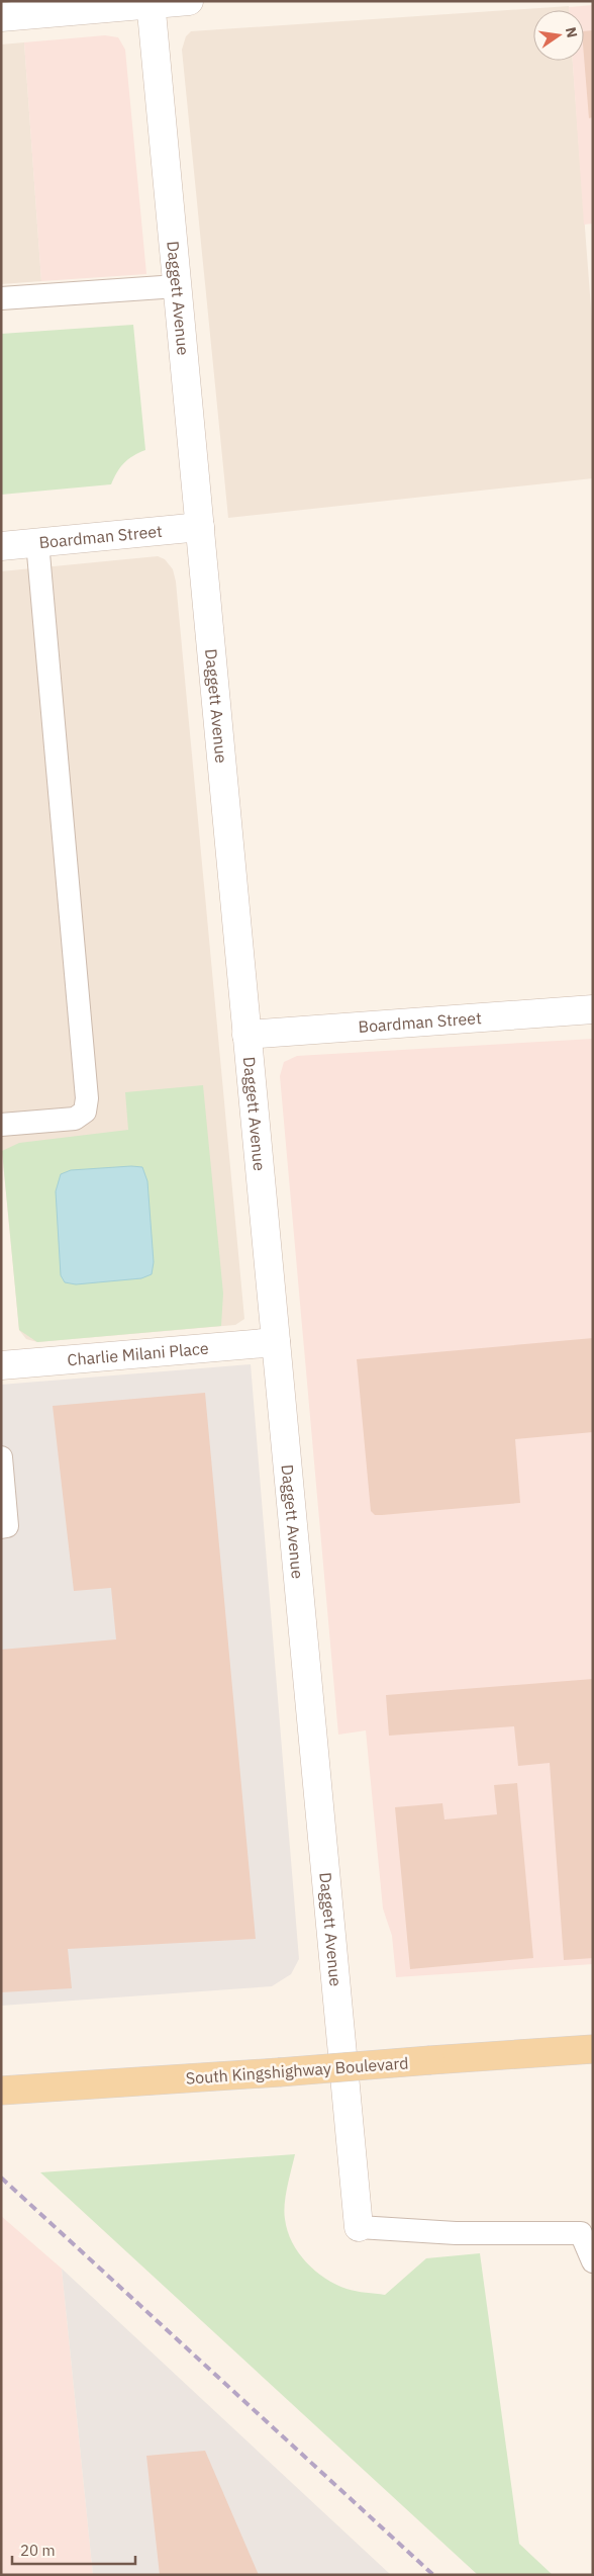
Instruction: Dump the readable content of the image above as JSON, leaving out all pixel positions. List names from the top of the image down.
{
  "streets": {
    "main road": ["South Kingshighway Boulevard"],
    "street": ["Daggett Avenue", "Boardman Street", "Charlie Milani Place"]
  },
  "crossings": [
    ["Daggett Avenue", "Boardman Street"],
    ["Daggett Avenue", "Charlie Milani Place"]
  ],
  "scale_bar": "20 m",
  "north": "right"
}
